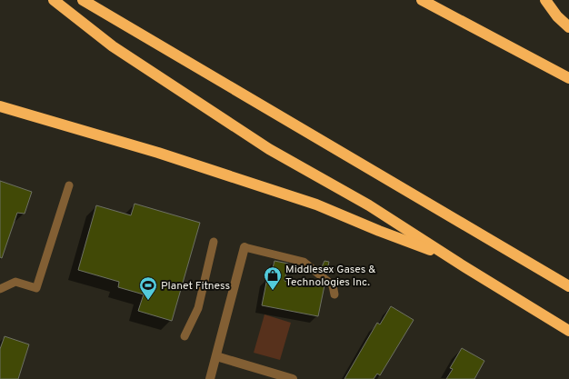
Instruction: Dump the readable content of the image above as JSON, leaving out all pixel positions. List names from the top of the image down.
{
  "places": {
    "shop": ["Middlesex Gases & Technologies Inc."],
    "sports": ["Planet Fitness"]
  }
}
